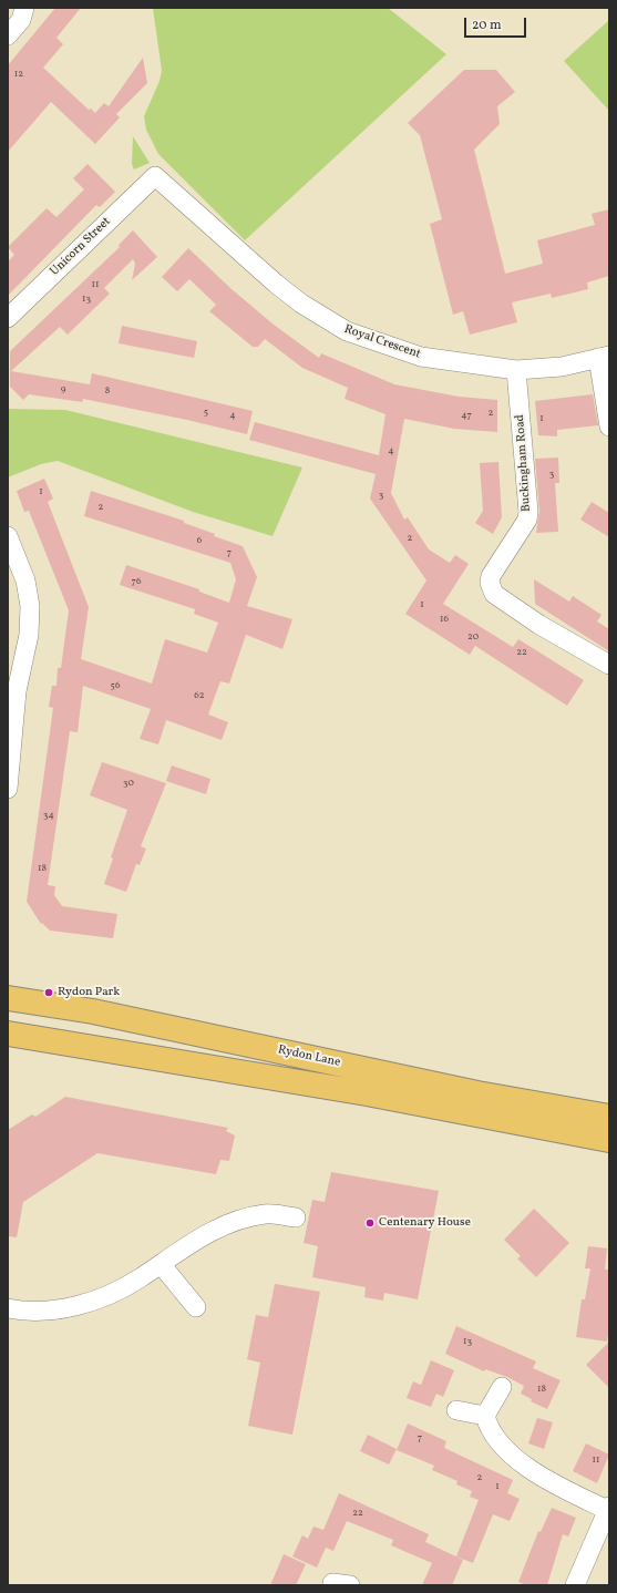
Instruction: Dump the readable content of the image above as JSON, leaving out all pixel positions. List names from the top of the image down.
{
  "streets": {
    "main road": ["Rydon Lane"],
    "street": ["Unicorn Street", "Royal Crescent", "Buckingham Road"]
  },
  "crossings": [
    ["Unicorn Street", "Royal Crescent"],
    ["Royal Crescent", "Buckingham Road"]
  ],
  "places": ["Rydon Park", "Centenary House"],
  "house_numbers": [
    "12",
    "11",
    "13",
    "9",
    "8",
    "5",
    "2",
    "4",
    "47",
    "1",
    "4",
    "3",
    "1",
    "3",
    "2",
    "2",
    "6",
    "7",
    "76",
    "1",
    "16",
    "20",
    "22",
    "56",
    "62",
    "30",
    "34",
    "18",
    "13",
    "18",
    "7",
    "11",
    "2",
    "1",
    "22"
  ],
  "scale_bar": "20 m"
}
